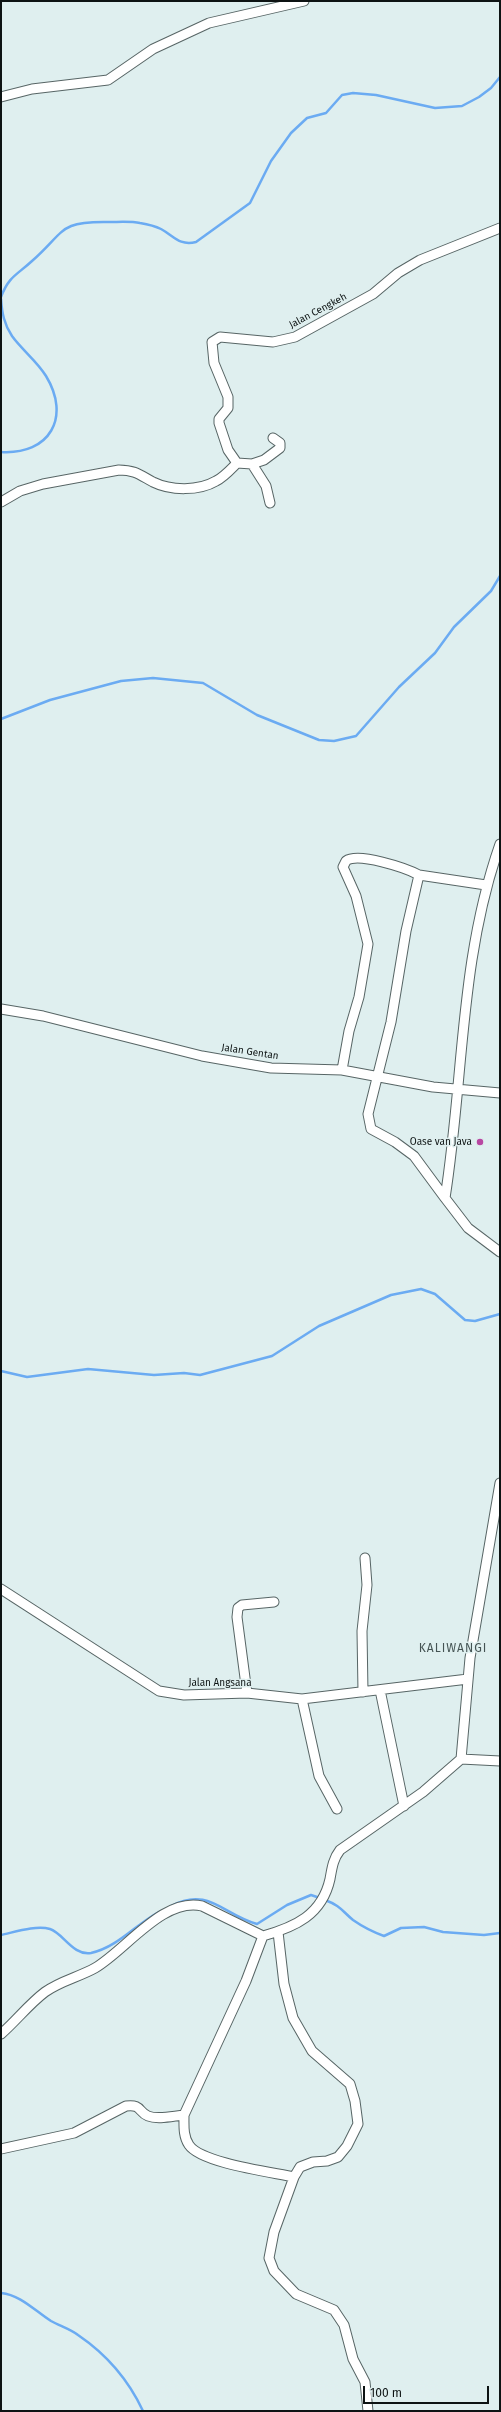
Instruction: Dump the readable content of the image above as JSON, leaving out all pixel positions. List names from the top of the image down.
{
  "streets": {
    "street": ["Jalan Cengkeh", "Jalan Gentan", "Jalan Angsana"]
  },
  "districts": ["KALIWANGI"],
  "places": ["Oase van Java"],
  "scale_bar": "100 m"
}
